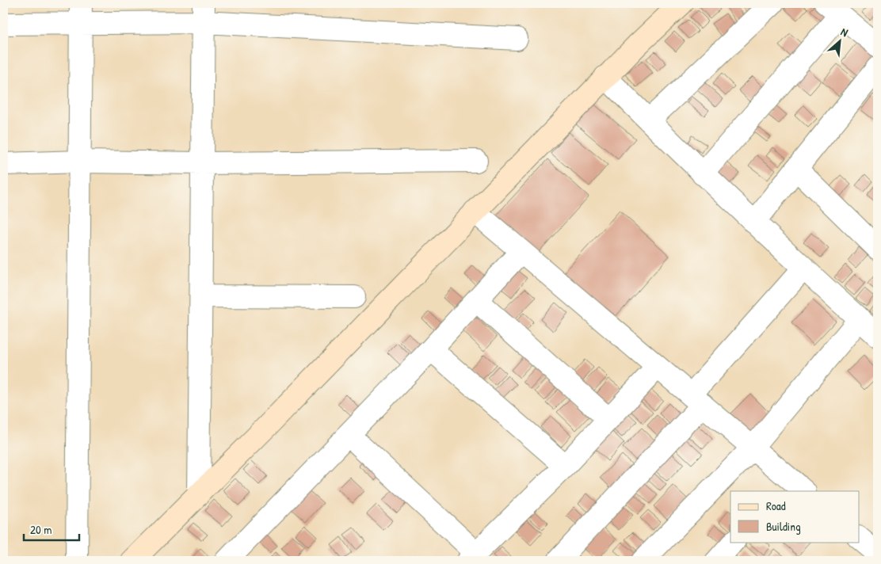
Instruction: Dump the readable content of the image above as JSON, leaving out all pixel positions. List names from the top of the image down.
{
  "legend": ["Road", "Building"],
  "scale_bar": "20 m",
  "north": "top right"
}
